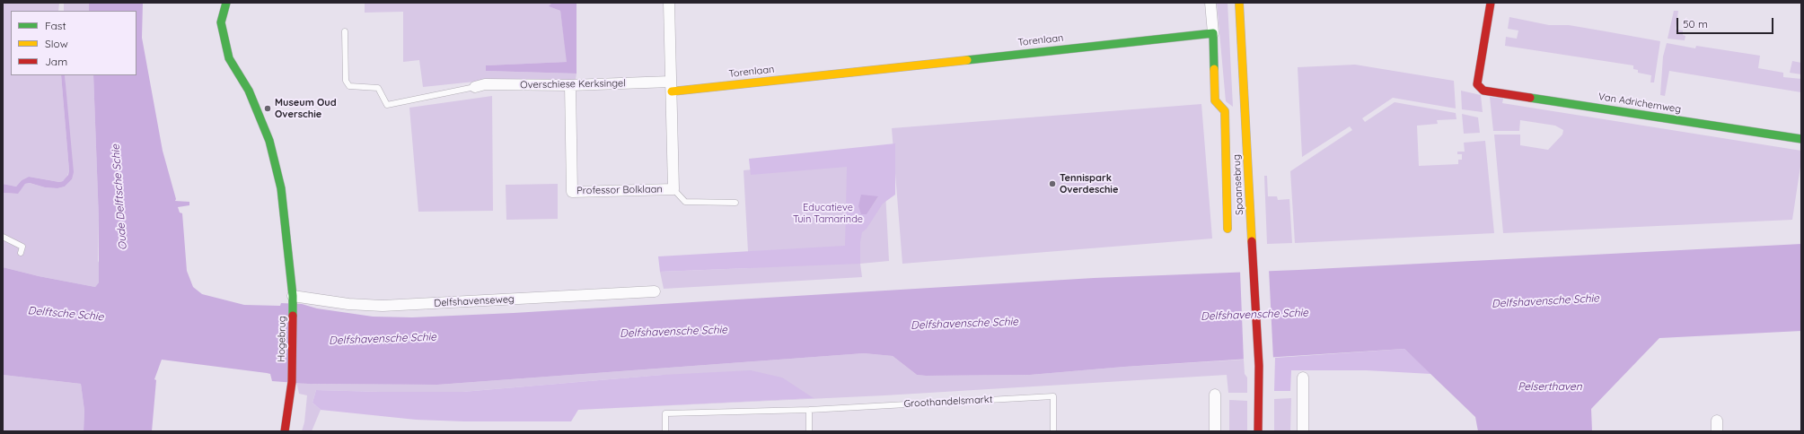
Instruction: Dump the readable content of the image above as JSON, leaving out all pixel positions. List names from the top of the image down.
{
  "streets": {
    "street": [
      "Torenlaan",
      "Overschiese Kerksingel",
      "Van Adrichemweg",
      "Spaansebrug",
      "Professor Bolklaan",
      "Delfshavenseweg",
      "Hogebrug"
    ],
    "lane": ["Groothandelsmarkt"]
  },
  "crossings": [
    ["Torenlaan", "Overschiese Kerksingel"],
    ["Torenlaan", "Professor Bolklaan"],
    ["Overschiese Kerksingel", "Professor Bolklaan"],
    ["Delfshavenseweg", "Hogebrug"]
  ],
  "water": [
    "Oude Delftsche Schie",
    "Delfshavensche Schie",
    "Delftsche Schie",
    "Pelserthaven"
  ],
  "parks": ["Educatieve Tuin Tamarinde"],
  "places": ["Museum Oud Overschie", "Tennispark Overdeschie"],
  "legend": ["Fast", "Slow", "Jam"],
  "scale_bar": "50 m"
}
